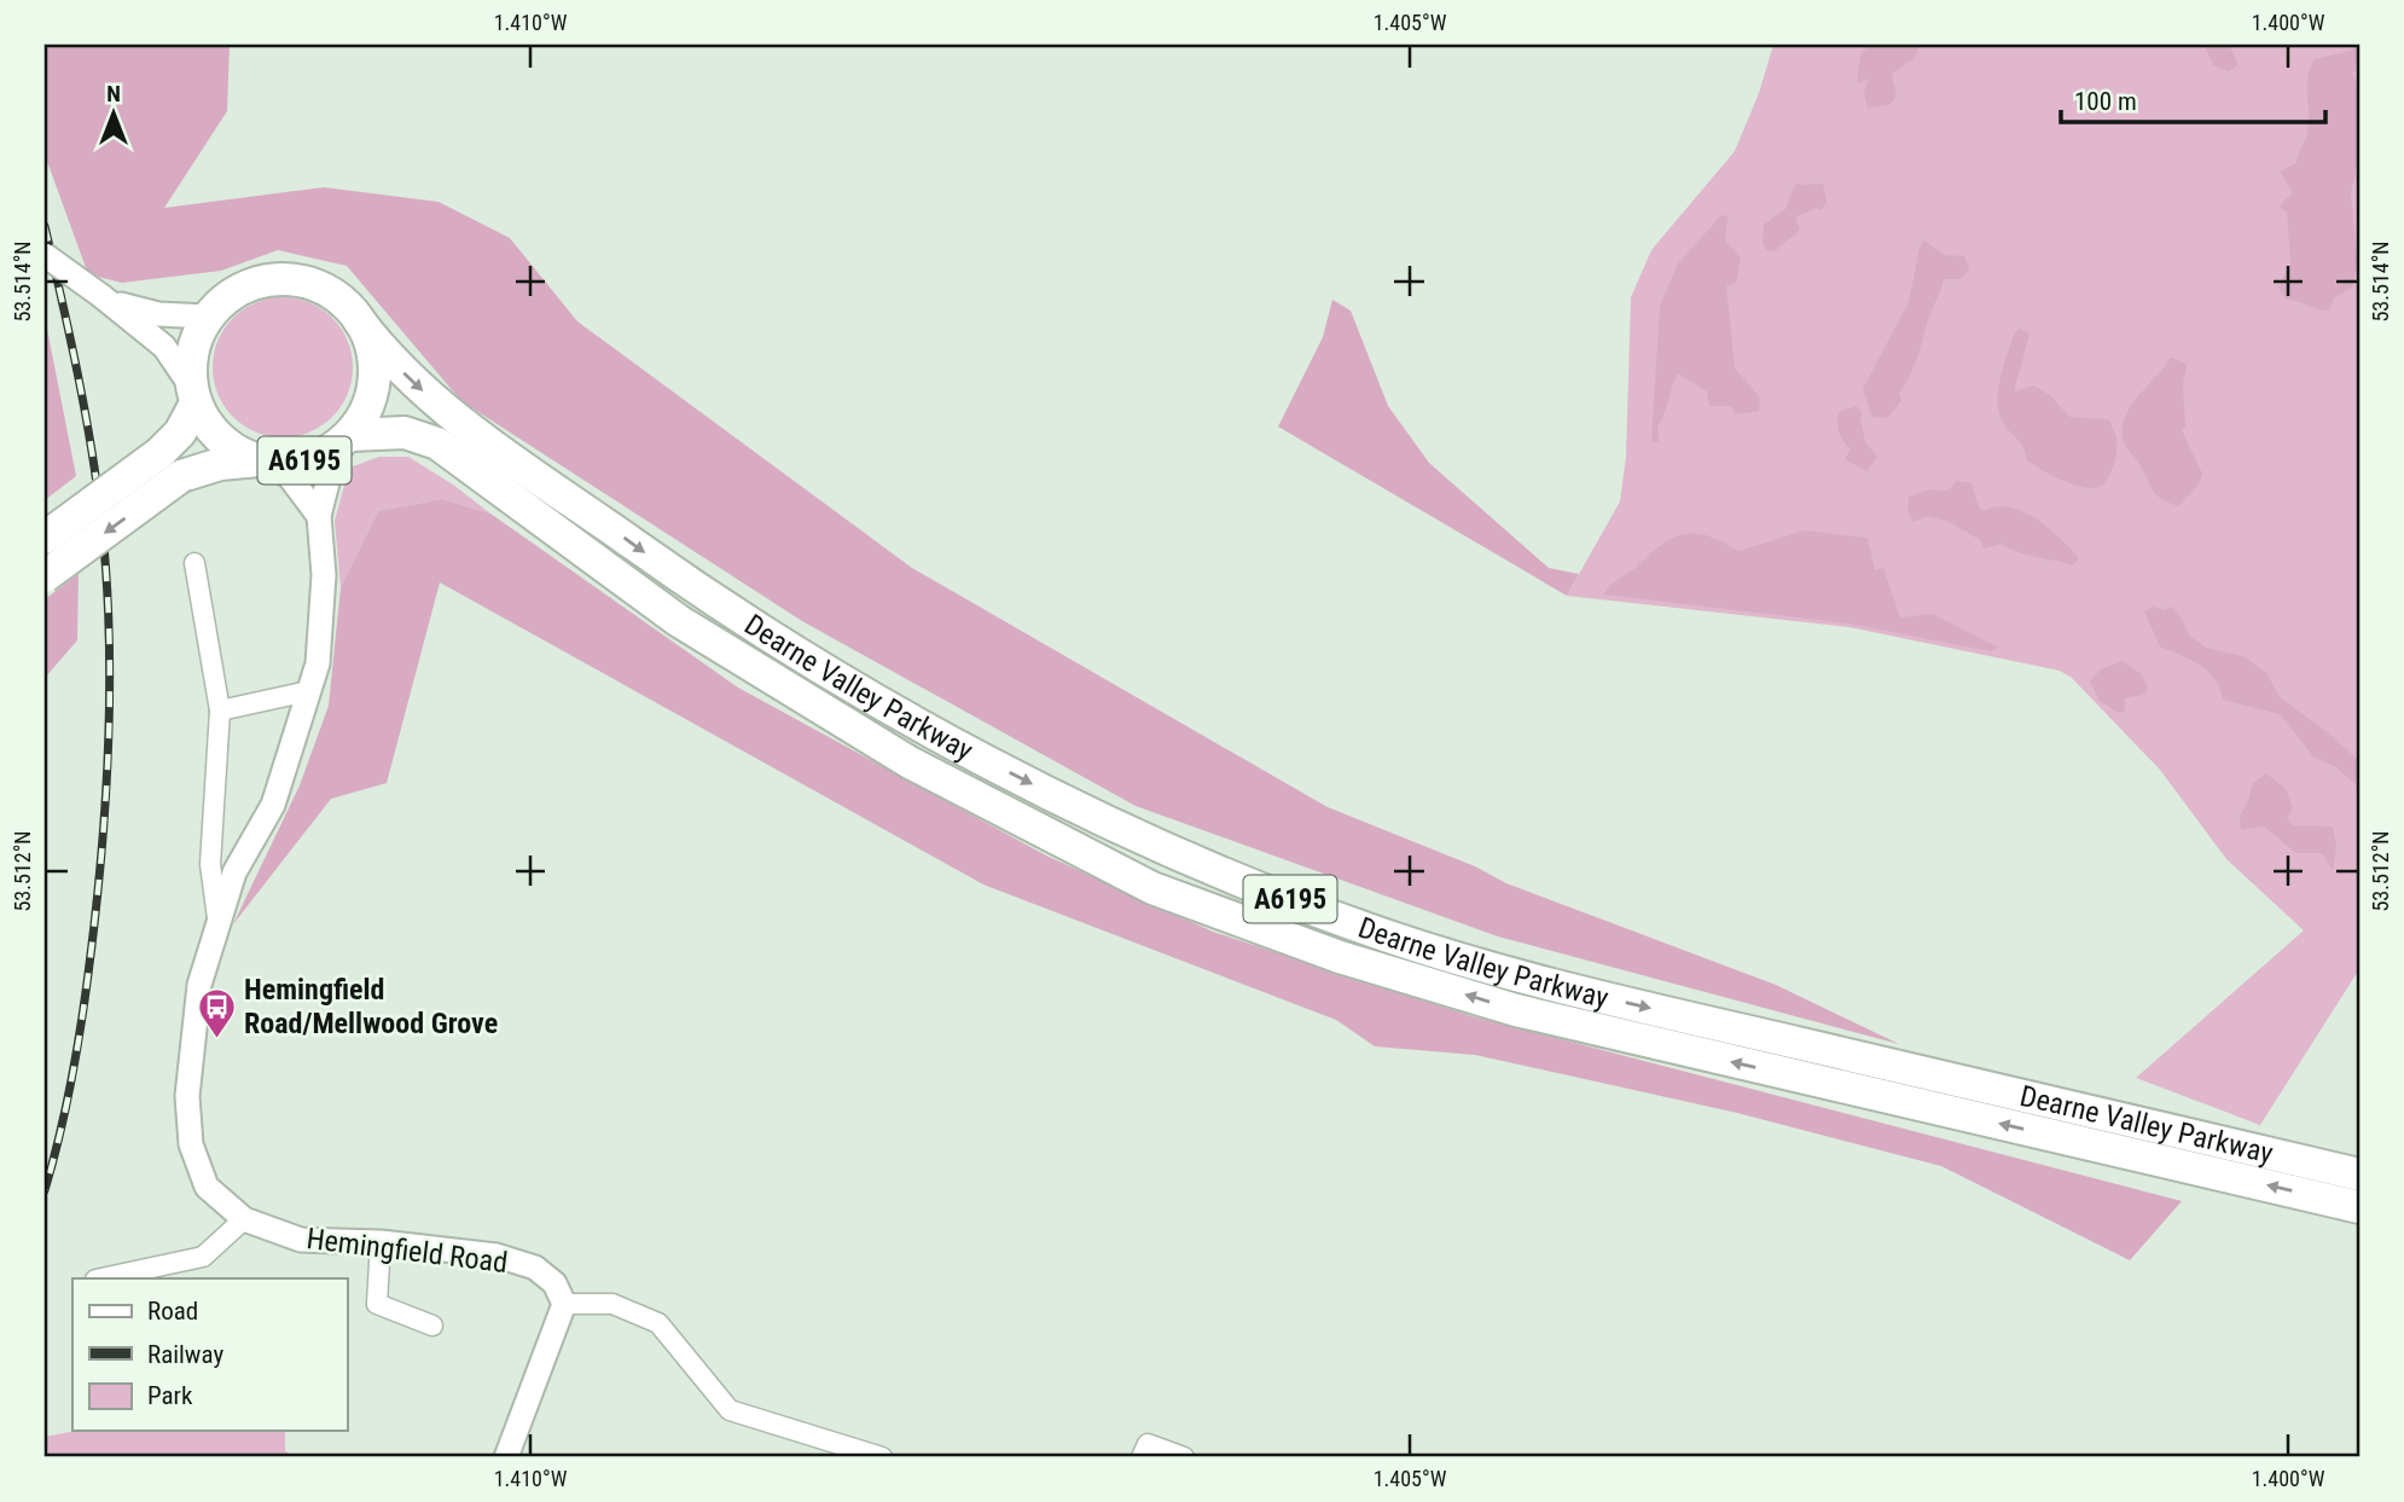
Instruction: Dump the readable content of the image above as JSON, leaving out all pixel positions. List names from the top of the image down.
{
  "streets": {
    "highway": ["A6195", "Dearne Valley Parkway"],
    "street": ["Hemingfield Road"]
  },
  "crossings": [
    ["A6195", "Dearne Valley Parkway"],
    ["A6195", "Hemingfield Road"],
    ["Dearne Valley Parkway", "Hemingfield Road"]
  ],
  "places": {
    "bus stop": ["Hemingfield Road/Mellwood Grove"]
  },
  "legend": ["Road", "Railway", "Park"],
  "scale_bar": "100 m",
  "north": "top",
  "coordinates": [
    "1.410°W",
    "1.405°W",
    "1.400°W",
    "53.514°N",
    "53.512°N"
  ]
}
